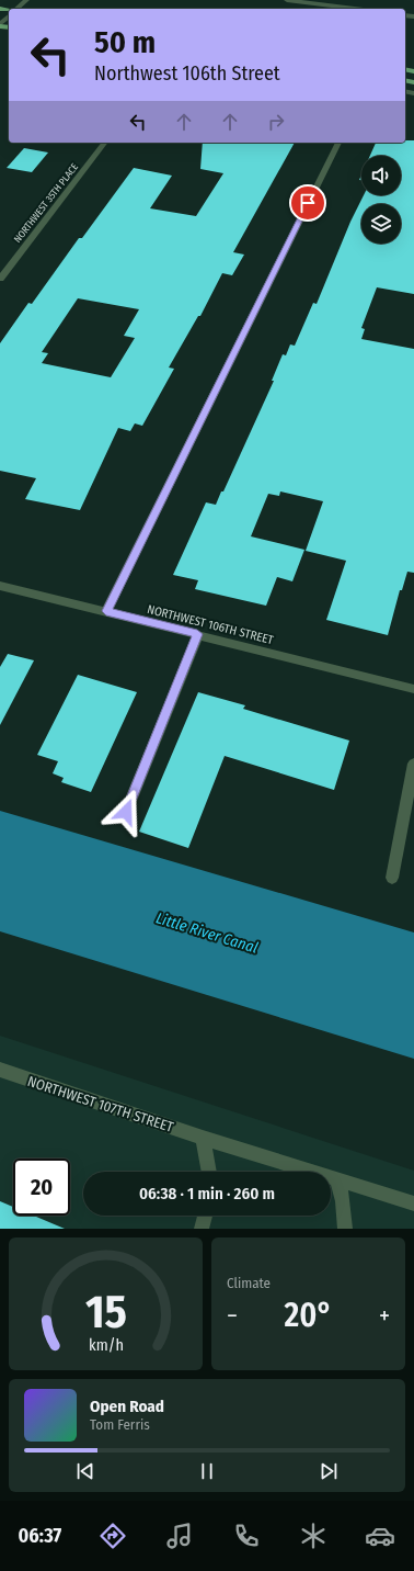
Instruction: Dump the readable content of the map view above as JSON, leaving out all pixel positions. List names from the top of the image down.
{
  "streets": {
    "street": ["NORTHWEST 35TH PLACE", "NORTHWEST 106TH STREET", "NORTHWEST 107TH STREET"]
  },
  "water": ["Little River Canal"],
  "page": {
    "turn": ["50 m", "Northwest 106th Street"],
    "limit": "20",
    "trip": "06:38 · 1 min · 260 m",
    "tile": "Climate",
    "heat": ["−", "20°", "+"],
    "song": ["Open Road", "Tom Ferris"],
    "tabs": "06:37",
    "gauge": ["15", "km/h"]
  }
}
